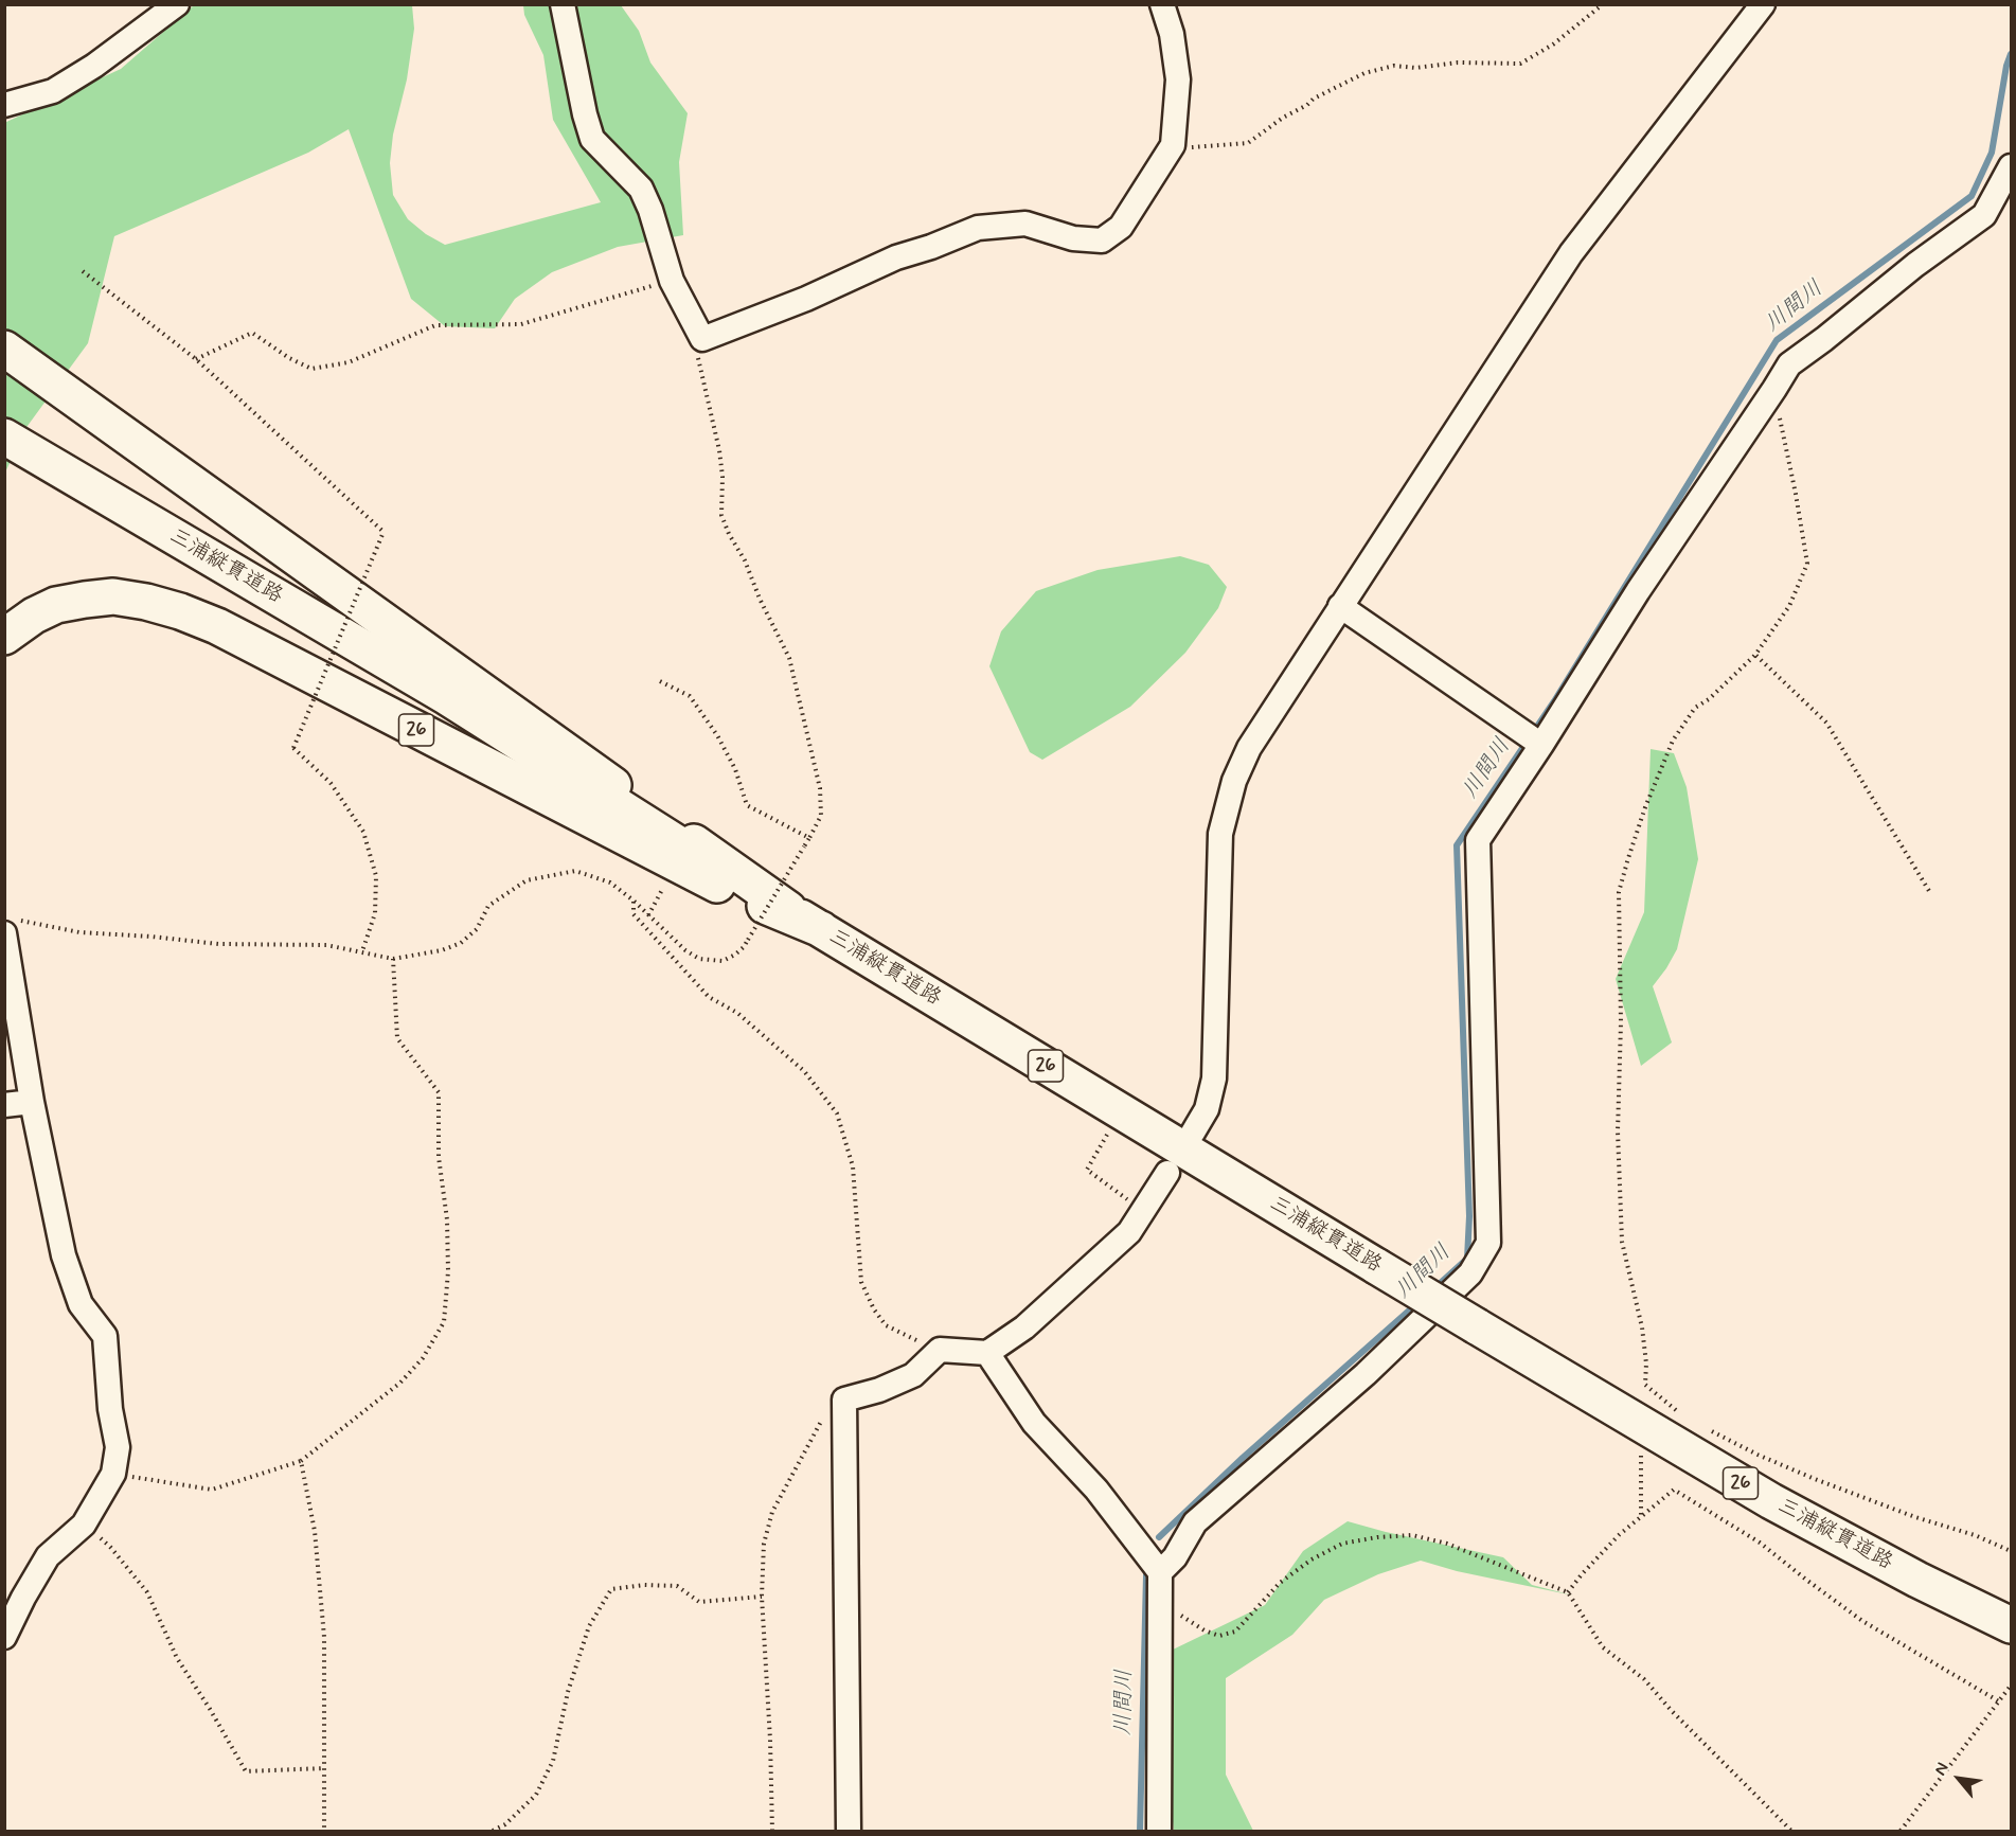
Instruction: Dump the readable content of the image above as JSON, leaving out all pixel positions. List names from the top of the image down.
{
  "streets": {
    "main road": ["三浦縦貫道路", "26"]
  },
  "crossings": [
    ["三浦縦貫道路", "26"]
  ],
  "water": ["川間川"],
  "north": "top left"
}
